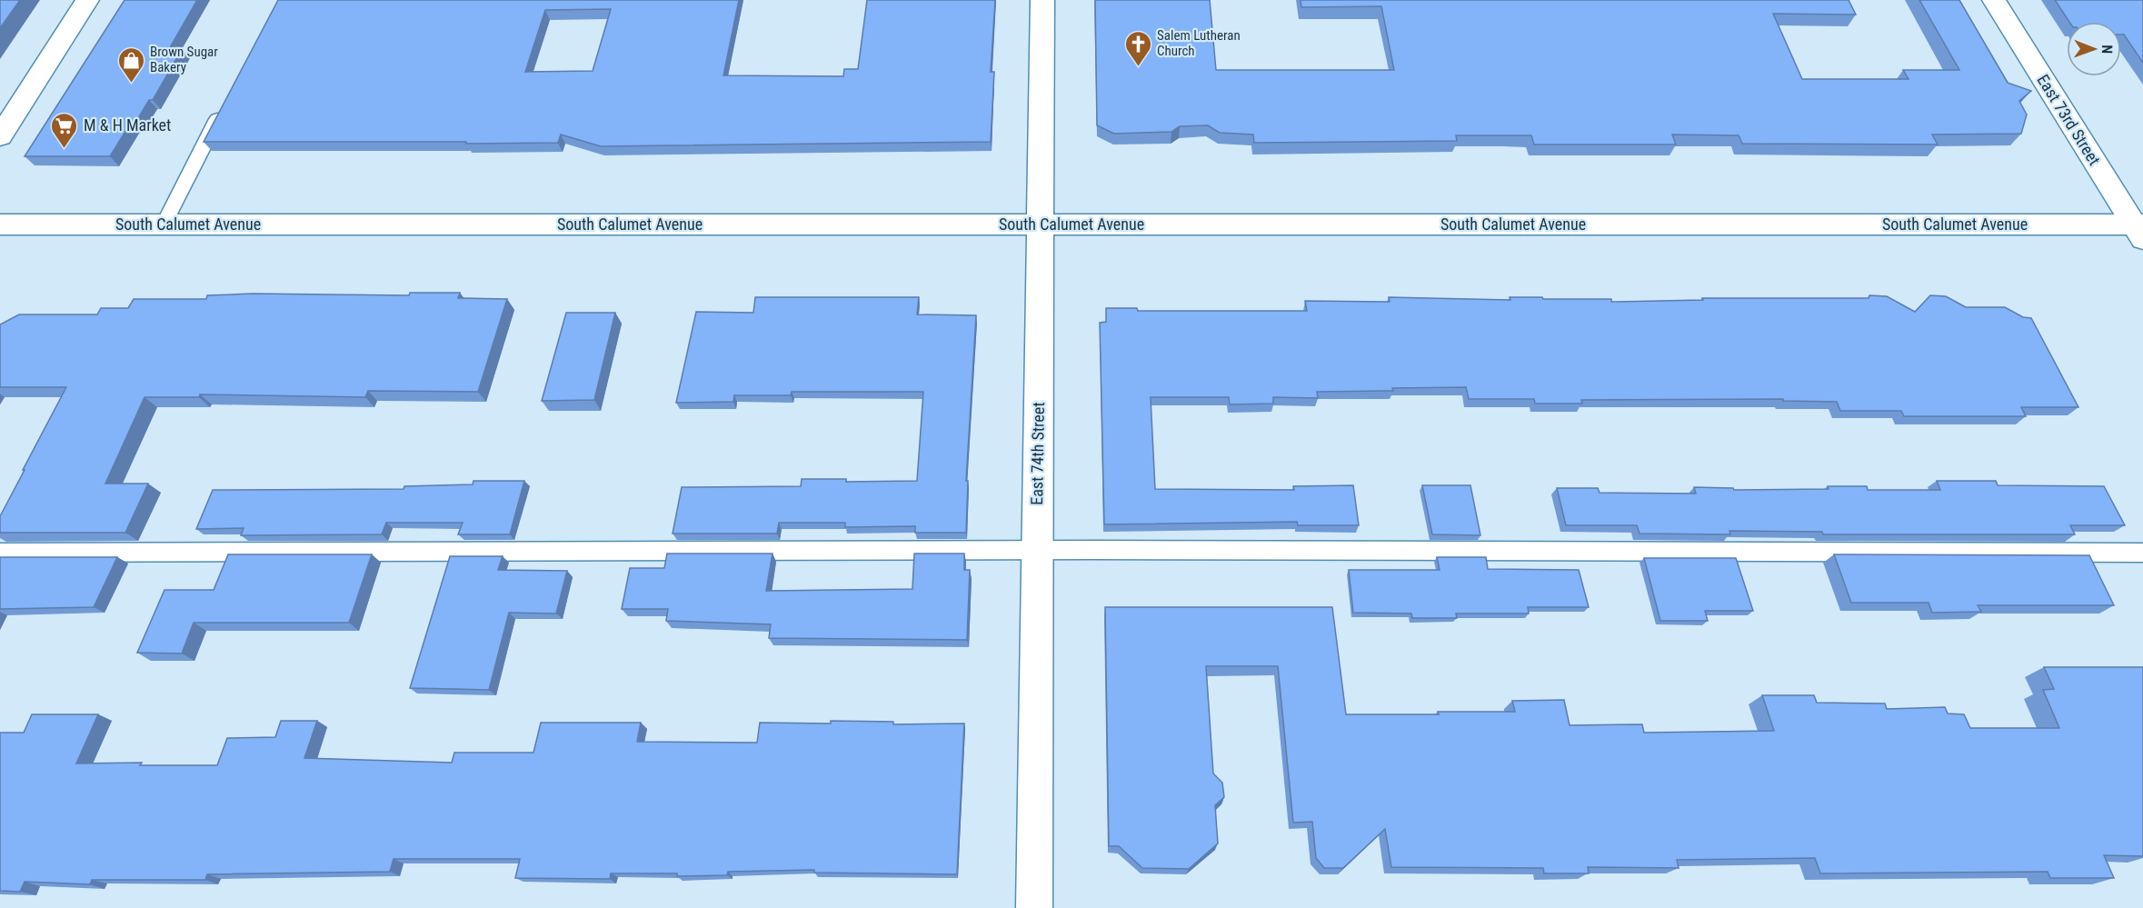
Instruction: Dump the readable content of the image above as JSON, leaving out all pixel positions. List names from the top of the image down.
{
  "streets": {
    "street": ["East 73rd Street", "South Calumet Avenue", "East 74th Street"]
  },
  "crossings": [
    ["East 73rd Street", "South Calumet Avenue"],
    ["South Calumet Avenue", "East 74th Street"]
  ],
  "places": {
    "church": ["Salem Lutheran Church"],
    "shop": ["Brown Sugar Bakery"],
    "supermarket": ["M & H Market"]
  },
  "north": "right"
}
